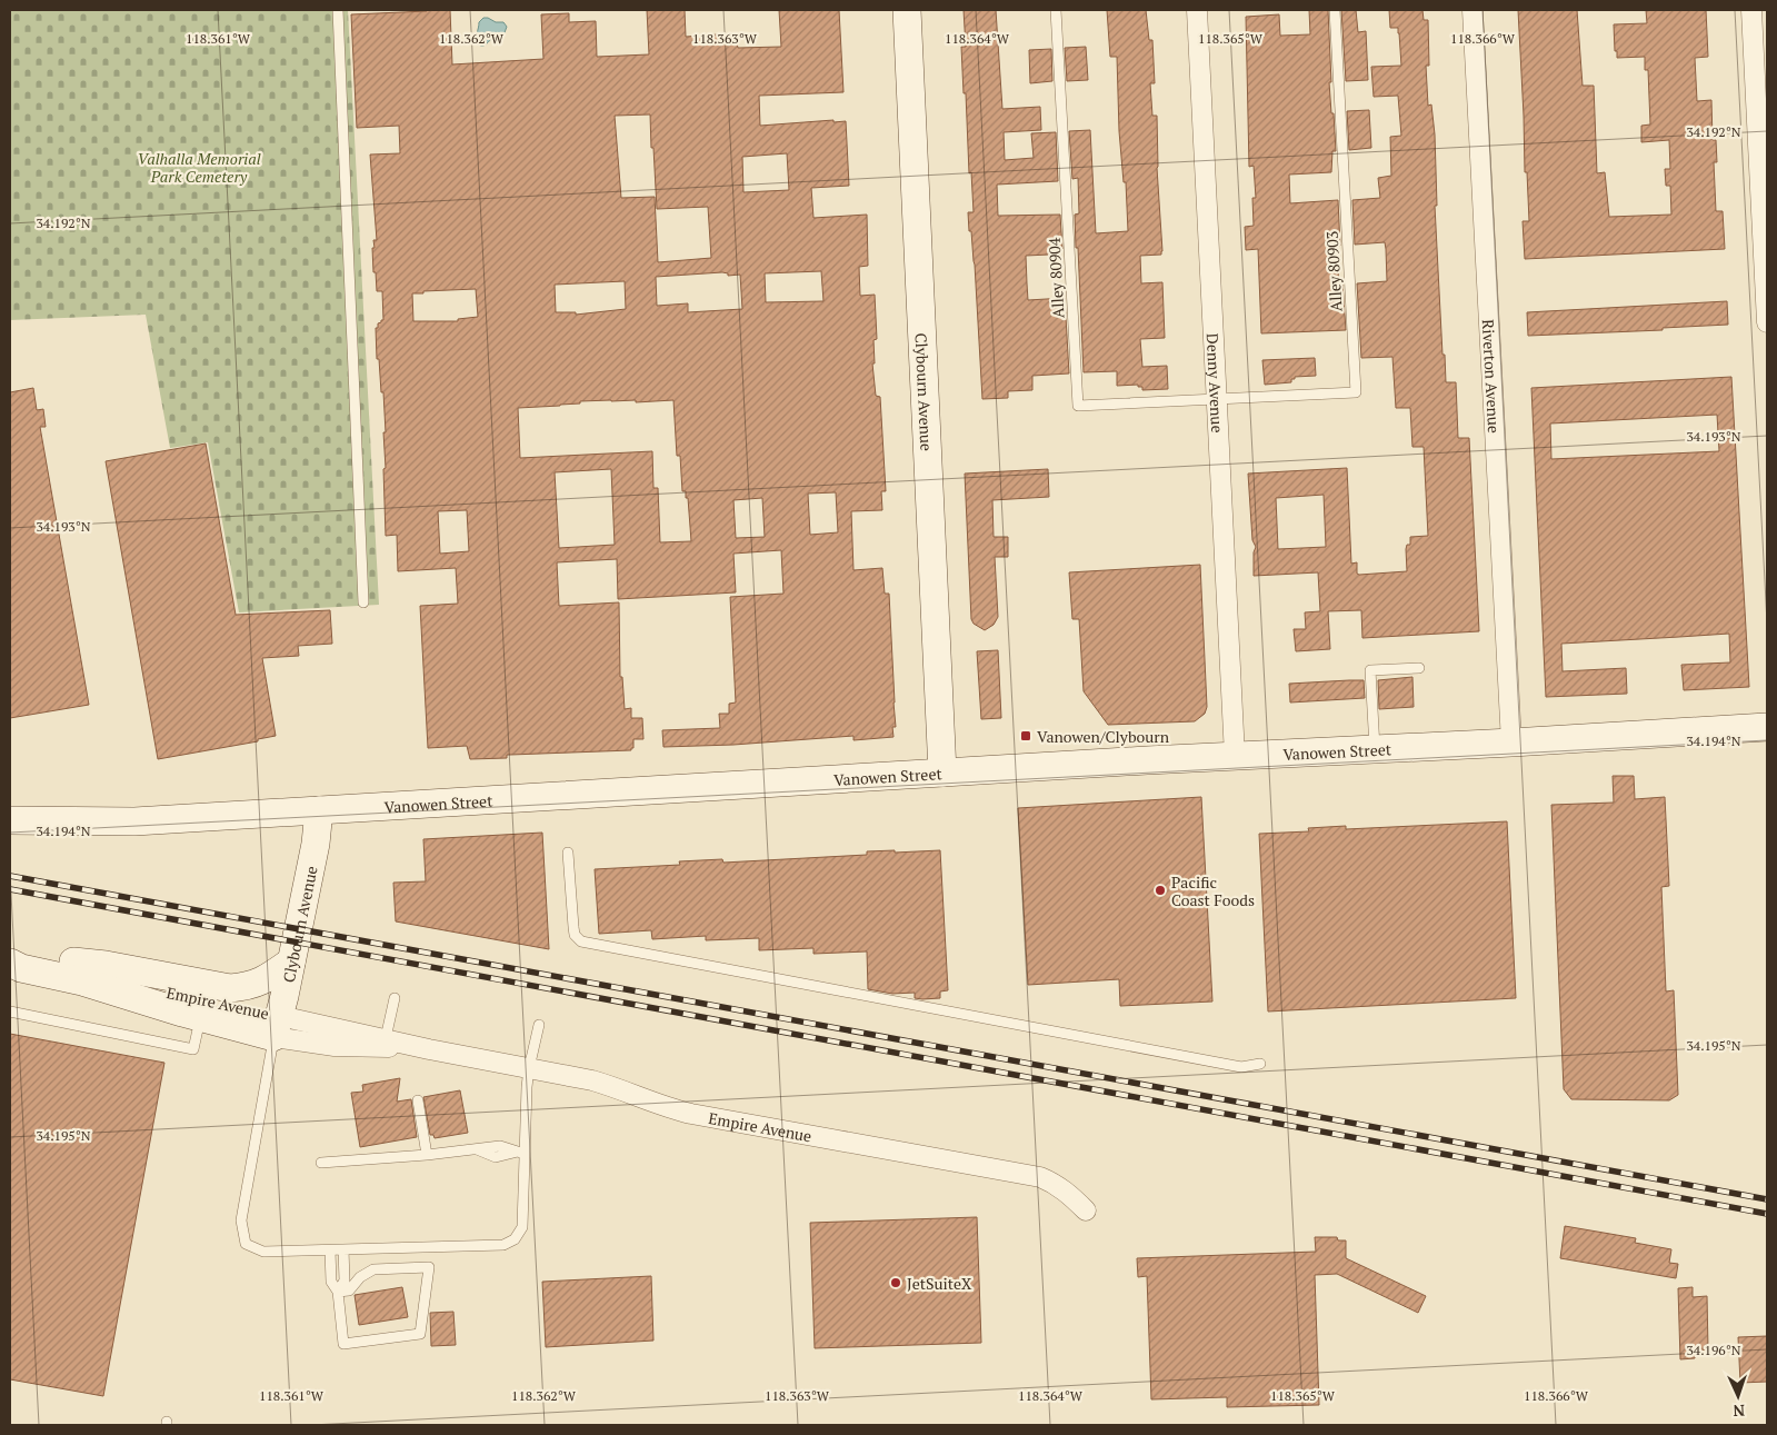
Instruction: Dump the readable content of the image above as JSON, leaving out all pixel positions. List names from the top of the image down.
{
  "streets": {
    "main road": ["Clybourn Avenue", "Vanowen Street", "Empire Avenue"],
    "street": ["Riverton Avenue", "Denny Avenue"],
    "lane": ["Alley 80903", "Alley 80904"]
  },
  "crossings": [
    ["Alley 80903", "Alley 80904"],
    ["Alley 80903", "Denny Avenue"],
    ["Alley 80904", "Denny Avenue"],
    ["Riverton Avenue", "Vanowen Street"],
    ["Denny Avenue", "Vanowen Street"],
    ["Clybourn Avenue", "Vanowen Street"],
    ["Clybourn Avenue", "Empire Avenue"]
  ],
  "parks": ["Valhalla Memorial Park Cemetery"],
  "places": {
    "transit": ["Vanowen/Clybourn"],
    "other": ["Pacific Coast Foods", "JetSuiteX"]
  },
  "north": "bottom",
  "coordinates": [
    "118.361°W",
    "118.362°W",
    "118.363°W",
    "118.364°W",
    "118.365°W",
    "118.366°W",
    "34.192°N",
    "34.193°N",
    "34.194°N",
    "34.195°N",
    "34.196°N"
  ]
}
